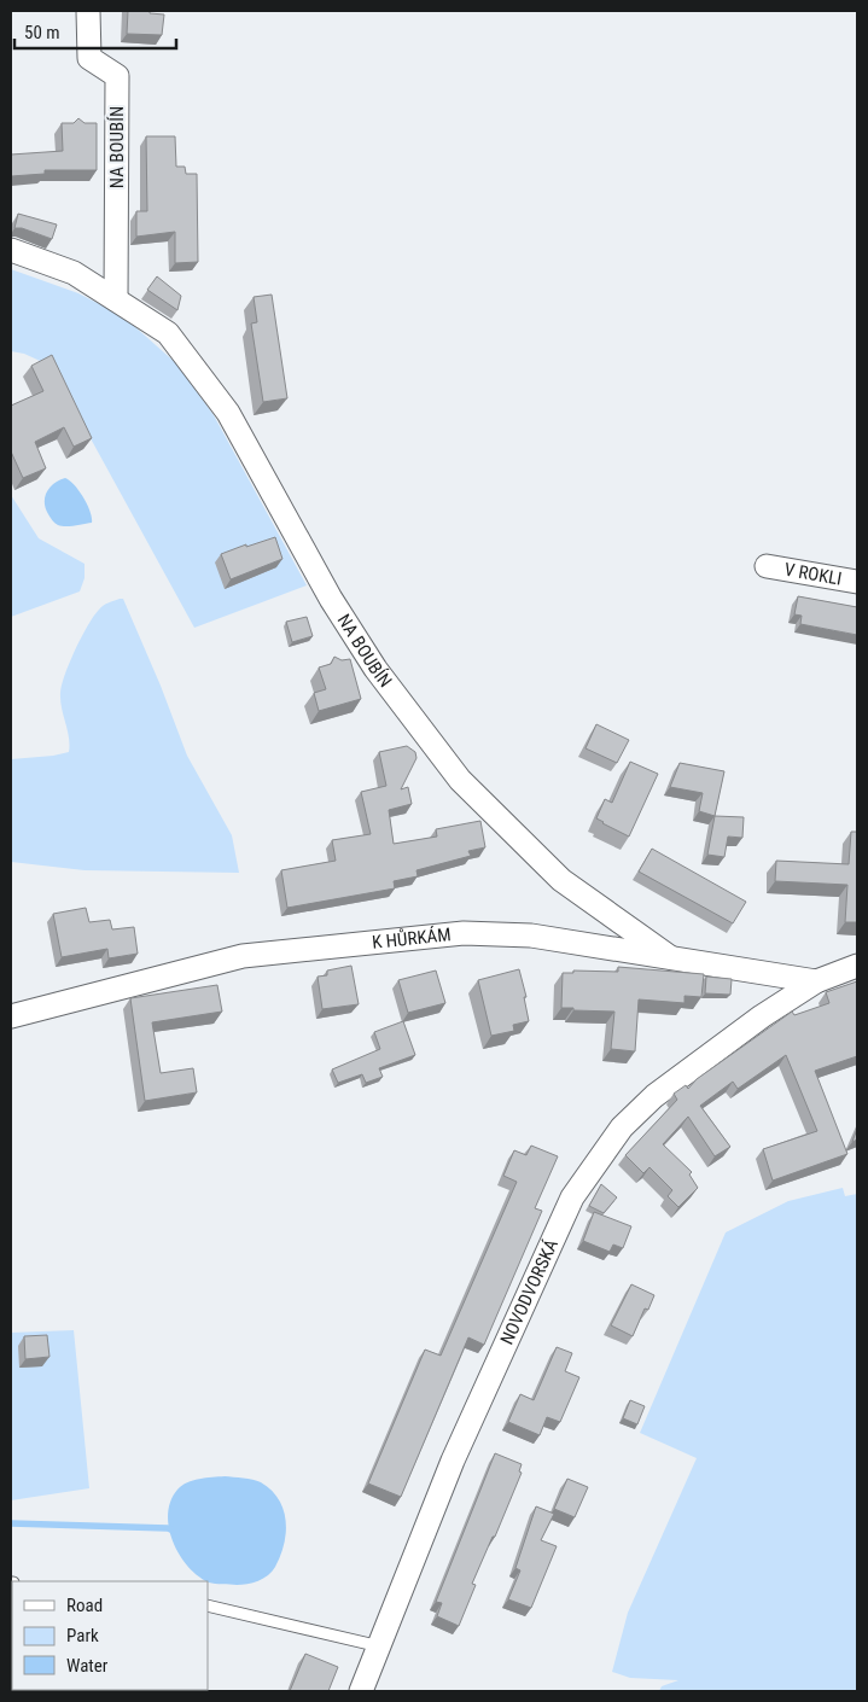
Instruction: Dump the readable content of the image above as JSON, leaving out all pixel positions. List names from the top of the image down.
{
  "streets": {
    "street": [
      "NA BOUBÍN",
      "V ROKLI",
      "K HŮRKÁM",
      "NOVODVORSKÁ"
    ]
  },
  "crossings": [
    ["NA BOUBÍN", "K HŮRKÁM"],
    ["K HŮRKÁM", "NOVODVORSKÁ"]
  ],
  "legend": ["Road", "Park", "Water"],
  "scale_bar": "50 m"
}
